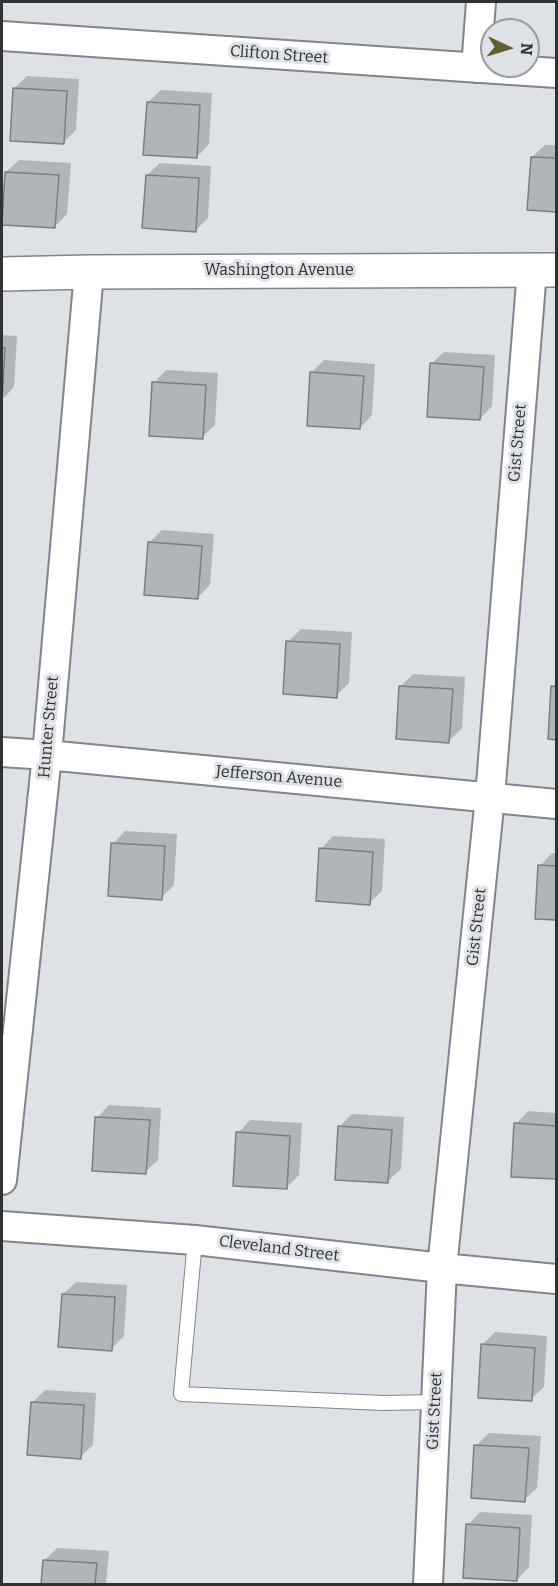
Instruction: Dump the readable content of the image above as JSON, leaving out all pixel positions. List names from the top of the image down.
{
  "streets": {
    "street": [
      "Clifton Street",
      "Washington Avenue",
      "Gist Street",
      "Hunter Street",
      "Jefferson Avenue",
      "Cleveland Street"
    ]
  },
  "crossings": [
    ["Washington Avenue", "Gist Street"],
    ["Washington Avenue", "Hunter Street"],
    ["Gist Street", "Jefferson Avenue"],
    ["Gist Street", "Cleveland Street"],
    ["Hunter Street", "Jefferson Avenue"]
  ],
  "north": "right"
}
